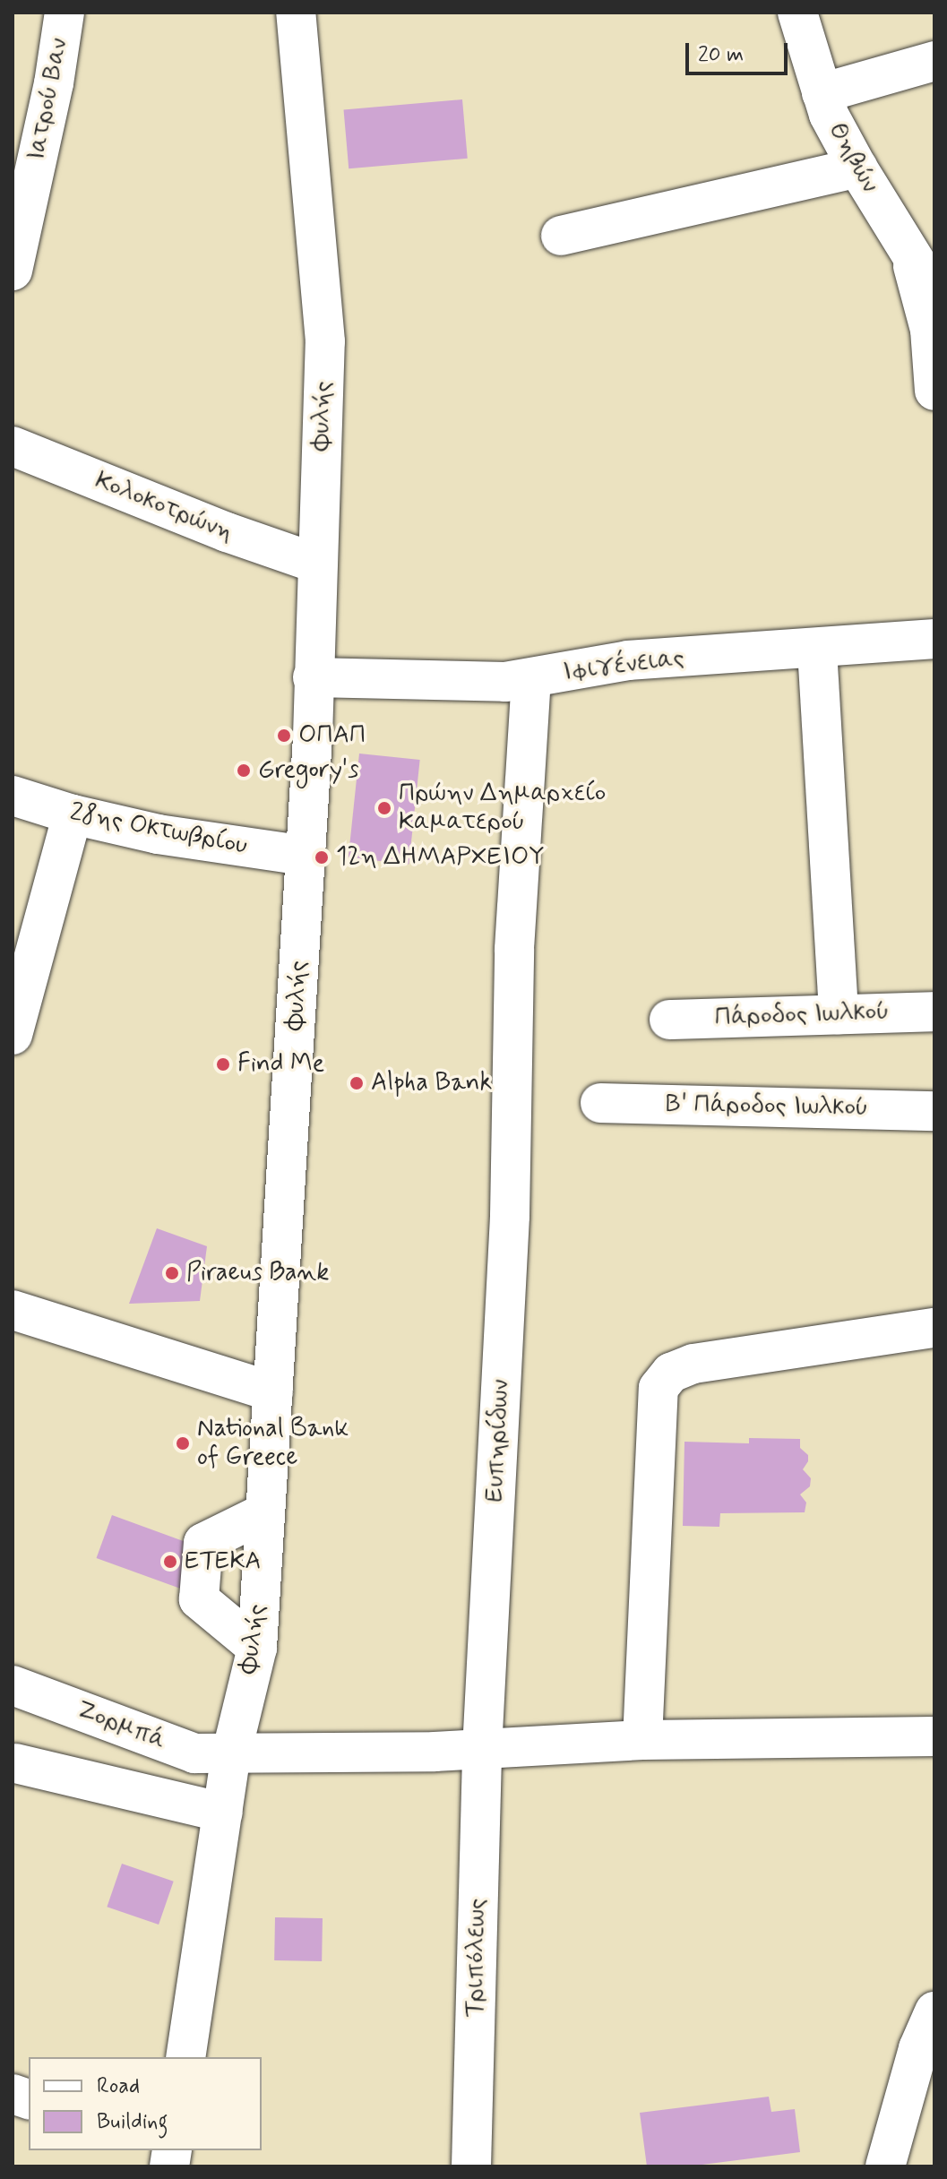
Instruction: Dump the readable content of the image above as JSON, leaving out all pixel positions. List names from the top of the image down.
{
  "streets": {
    "street": [
      "Ιατρού Βαν",
      "Θηβών",
      "Φυλής",
      "Κολοκοτρώνη",
      "Ιφιγένειας",
      "28ης Οκτωβρίου",
      "Πάροδος Ιωλκού",
      "Β' Πάροδος Ιωλκού",
      "Ευπηρίδων",
      "Ζορμπά",
      "Τριπόλεως"
    ]
  },
  "crossings": [
    ["Φυλής", "Κολοκοτρώνη"],
    ["Φυλής", "Ιφιγένειας"],
    ["Φυλής", "28ης Οκτωβρίου"],
    ["Φυλής", "Ζορμπά"],
    ["Ιφιγένειας", "Ευπηρίδων"],
    ["Ευπηρίδων", "Ζορμπά"],
    ["Ευπηρίδων", "Τριπόλεως"],
    ["Ζορμπά", "Τριπόλεως"]
  ],
  "places": [
    "ΟΠΑΠ",
    "Gregory's",
    "Πρώην Δημαρχείο Καματερού",
    "12η ΔΗΜΑΡΧΕΙΟΥ",
    "Find Me",
    "Alpha Bank",
    "Piraeus Bank",
    "National Bank of Greece",
    "ΕΤΕΚΑ"
  ],
  "legend": ["Road", "Building"],
  "scale_bar": "20 m"
}
